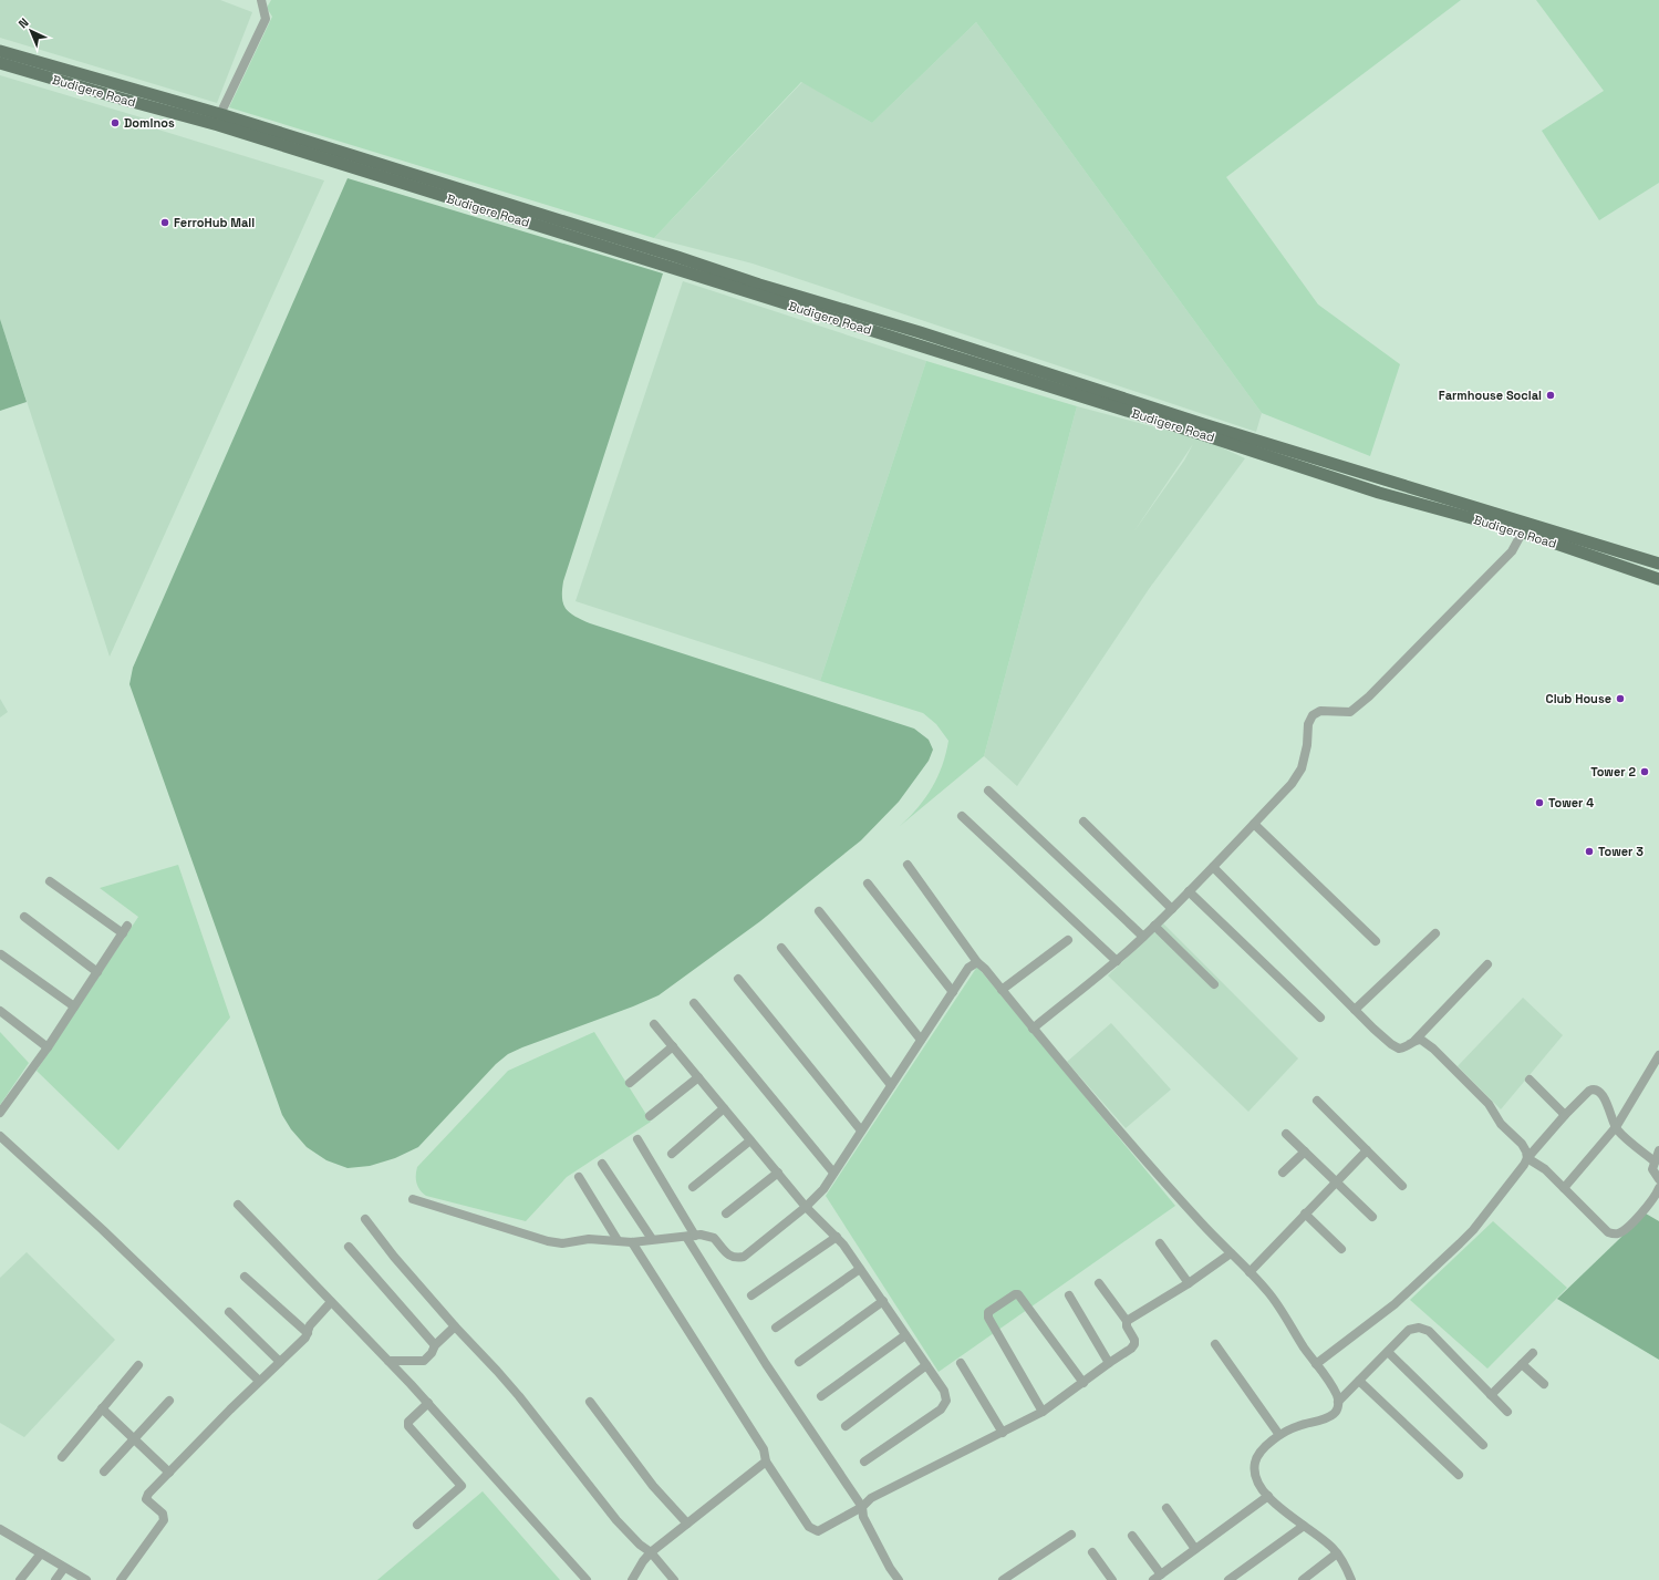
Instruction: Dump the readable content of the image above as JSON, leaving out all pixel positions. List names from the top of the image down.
{
  "streets": {
    "main road": ["Budigere Road"]
  },
  "places": [
    "Dominos",
    "FerroHub Mall",
    "Farmhouse Social",
    "Club House",
    "Tower 2",
    "Tower 4",
    "Tower 3"
  ],
  "north": "top left"
}
